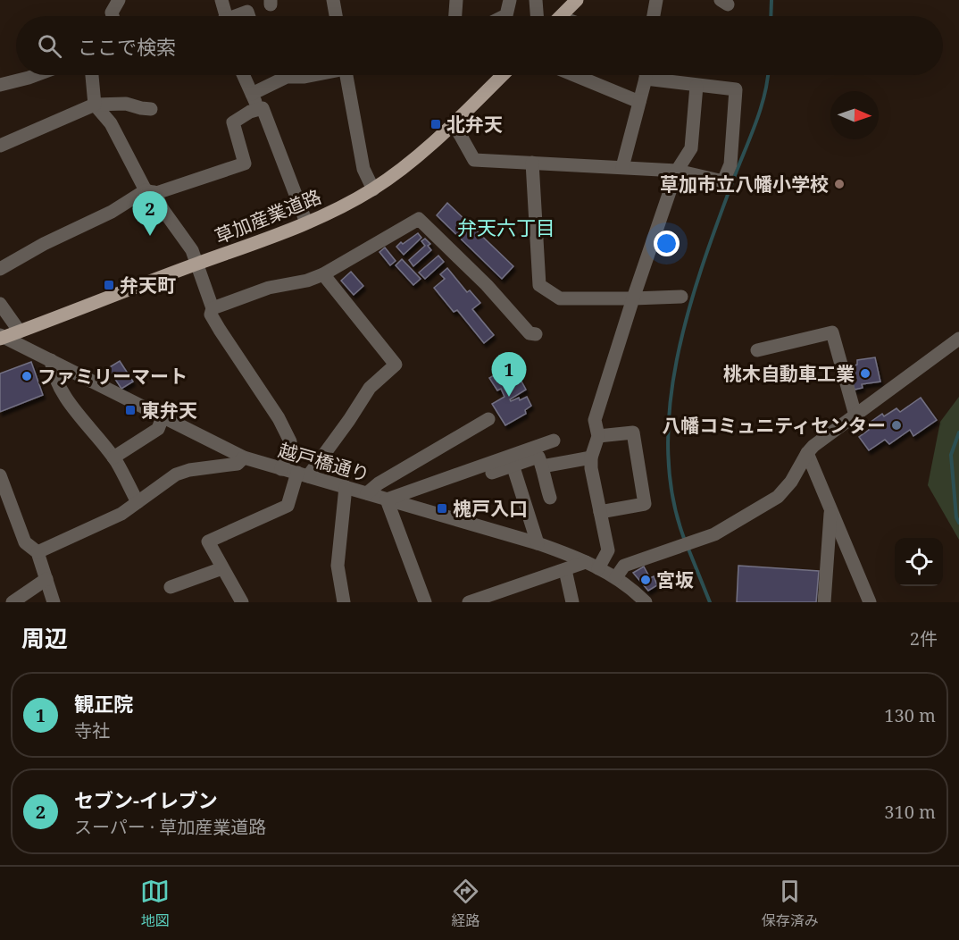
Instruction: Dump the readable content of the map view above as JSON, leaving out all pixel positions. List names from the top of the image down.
{
  "streets": {
    "main road": ["草加産業道路"],
    "street": ["越戸橋通り"]
  },
  "crossings": [
    ["草加産業道路", "越戸橋通り"]
  ],
  "districts": ["弁天六丁目"],
  "places": {
    "transit": [
      "北弁天",
      "弁天町",
      "東弁天",
      "槐戸入口"
    ],
    "other": [
      "草加市立八幡小学校",
      "桃木自動車工業",
      "ファミリーマート",
      "八幡コミュニティセンター",
      "宮坂"
    ]
  },
  "north": "right",
  "page": {
    "search": "ここで検索",
    "pins": ["2", "1"],
    "heading": ["周辺", "2件"],
    "list": [
      {
        "mark": "1",
        "name": "観正院",
        "note": "寺社",
        "value": "130 m"
      },
      {
        "mark": "2",
        "name": "セブン-イレブン",
        "note": "スーパー · 草加産業道路",
        "value": "310 m"
      }
    ],
    "nav": ["地図", "経路", "保存済み"]
  }
}
